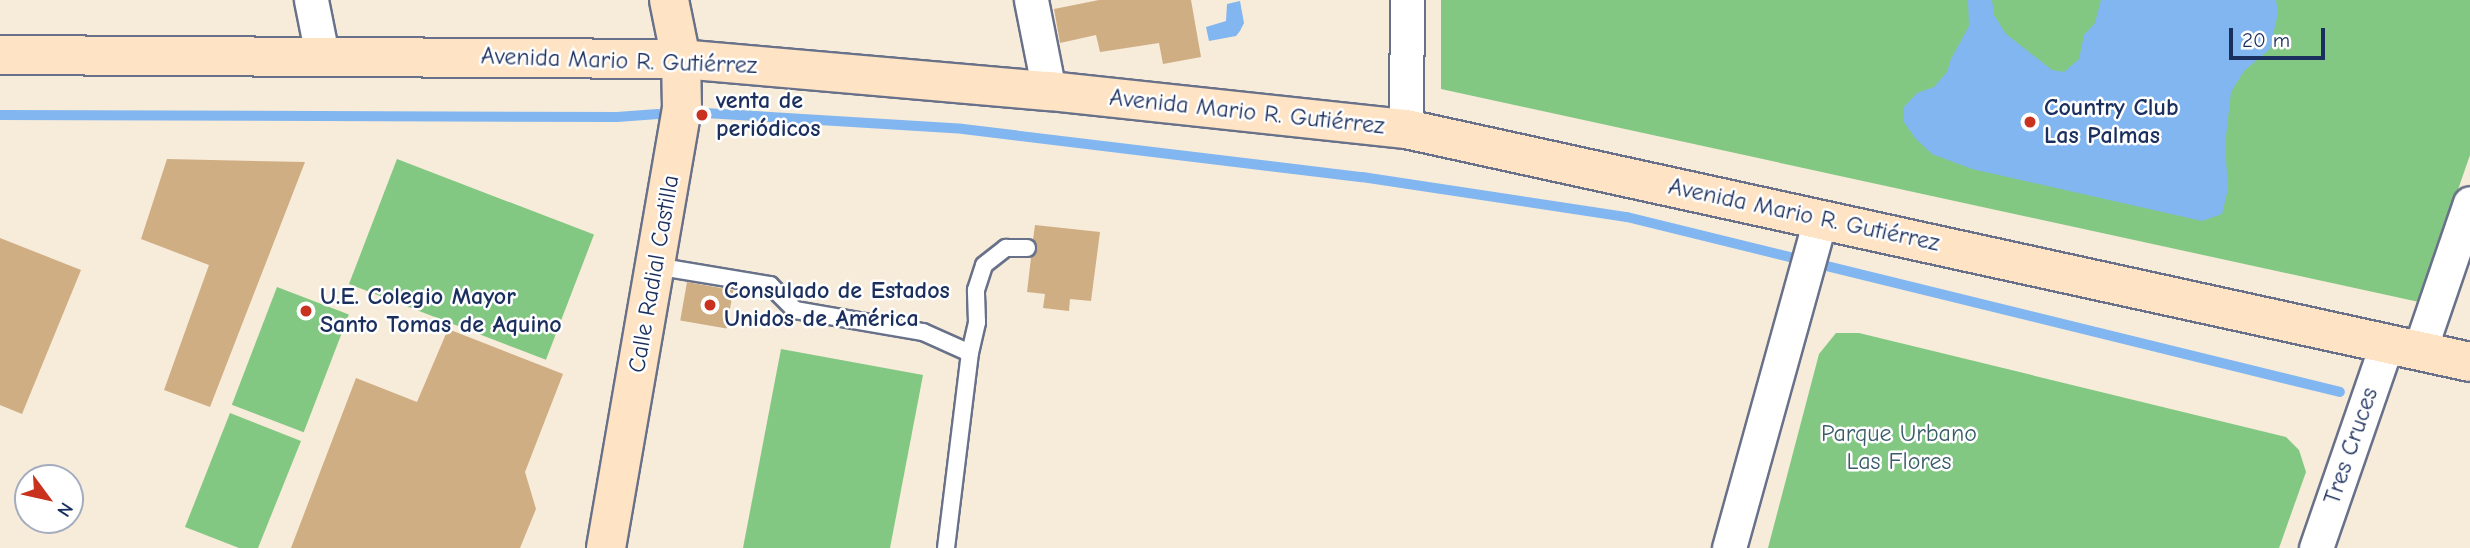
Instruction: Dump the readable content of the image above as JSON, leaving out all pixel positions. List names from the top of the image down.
{
  "streets": {
    "street": ["Avenida Mario R. Gutiérrez", "Calle Radial Castilla", "Tres Cruces"]
  },
  "crossings": [
    ["Avenida Mario R. Gutiérrez", "Calle Radial Castilla"],
    ["Avenida Mario R. Gutiérrez", "Tres Cruces"]
  ],
  "parks": ["Parque Urbano Las Flores"],
  "places": [
    "venta de periódicos",
    "Country Club Las Palmas",
    "Consulado de Estados Unidos de América",
    "U.E. Colegio Mayor Santo Tomas de Aquino"
  ],
  "scale_bar": "20 m",
  "north": "bottom right"
}
